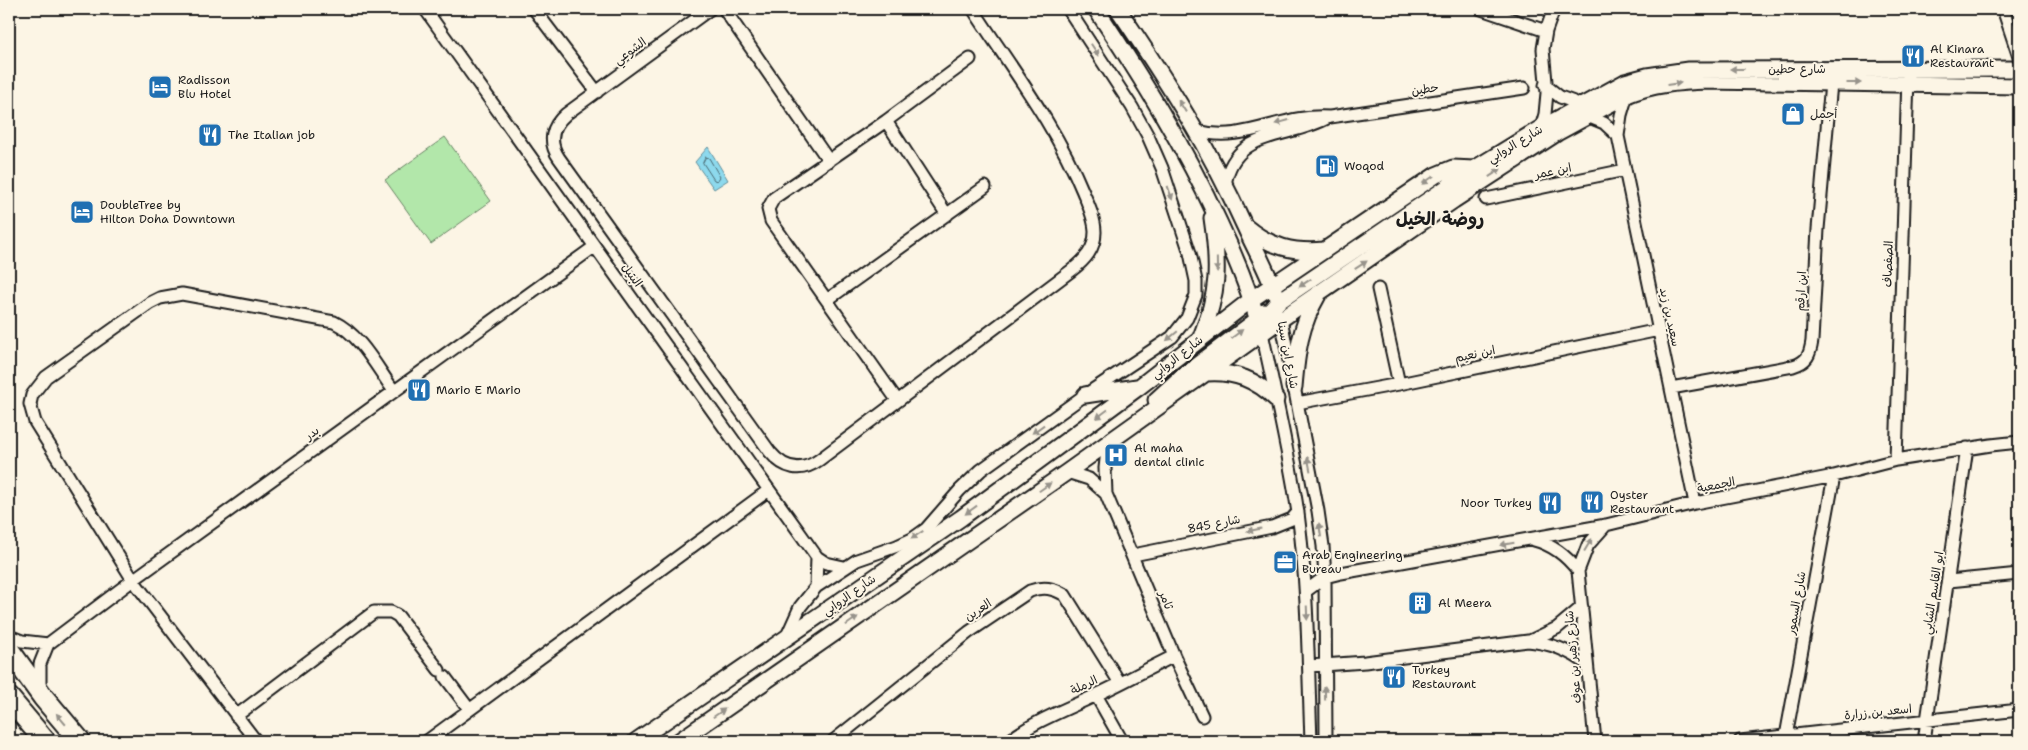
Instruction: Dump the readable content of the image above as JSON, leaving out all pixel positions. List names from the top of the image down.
{
  "streets": {
    "street": [
      "الشوعي",
      "شارع حطين",
      "حطين",
      "شارع الروابي",
      "ابن عمر",
      "الصفصاف",
      "البتيل",
      "ابن ارقم",
      "سعيد بن زيد",
      "ابن نعيم",
      "شارع ابن سينا",
      "بدر",
      "الجمعية",
      "شارع 845",
      "ابو القاسم الشابي",
      "ثامر",
      "شارع السمور",
      "العرين",
      "شارع زهير بن عوف",
      "الرملة",
      "اسعد بن زرارة"
    ]
  },
  "crossings": [
    ["شارع حطين", "شارع الروابي"],
    ["شارع حطين", "الصفصاف"],
    ["شارع حطين", "ابن ارقم"],
    ["شارع حطين", "سعيد بن زيد"],
    ["حطين", "شارع ابن سينا"],
    ["شارع الروابي", "سعيد بن زيد"],
    ["شارع الروابي", "شارع ابن سينا"],
    ["شارع الروابي", "ثامر"],
    ["ابن عمر", "سعيد بن زيد"],
    ["الصفصاف", "الجمعية"],
    ["البتيل", "بدر"],
    ["ابن ارقم", "سعيد بن زيد"],
    ["سعيد بن زيد", "ابن نعيم"],
    ["سعيد بن زيد", "الجمعية"],
    ["ابن نعيم", "شارع ابن سينا"],
    ["شارع ابن سينا", "الجمعية"],
    ["شارع ابن سينا", "شارع 845"],
    ["الجمعية", "ابو القاسم الشابي"],
    ["الجمعية", "شارع السمور"],
    ["الجمعية", "شارع زهير بن عوف"],
    ["شارع 845", "ثامر"],
    ["ابو القاسم الشابي", "اسعد بن زرارة"],
    ["ثامر", "الرملة"],
    ["شارع السمور", "اسعد بن زرارة"],
    ["العرين", "الرملة"]
  ],
  "one_way": ["شارع 845"],
  "districts": ["روضة الخيل"],
  "places": {
    "restaurant": [
      "Al Kinara Restaurant",
      "The Italian job",
      "Mario E Mario",
      "Oyster Restaurant",
      "Noor Turkey",
      "Turkey Restaurant"
    ],
    "hotel": ["Radisson Blu Hotel", "DoubleTree by Hilton Doha Downtown"],
    "shop": ["أجمل"],
    "fuel station": ["Woqod"],
    "hospital": ["Al maha dental clinic"],
    "office": ["Arab Engineering Bureau"],
    "building": ["Al Meera"]
  }
}
